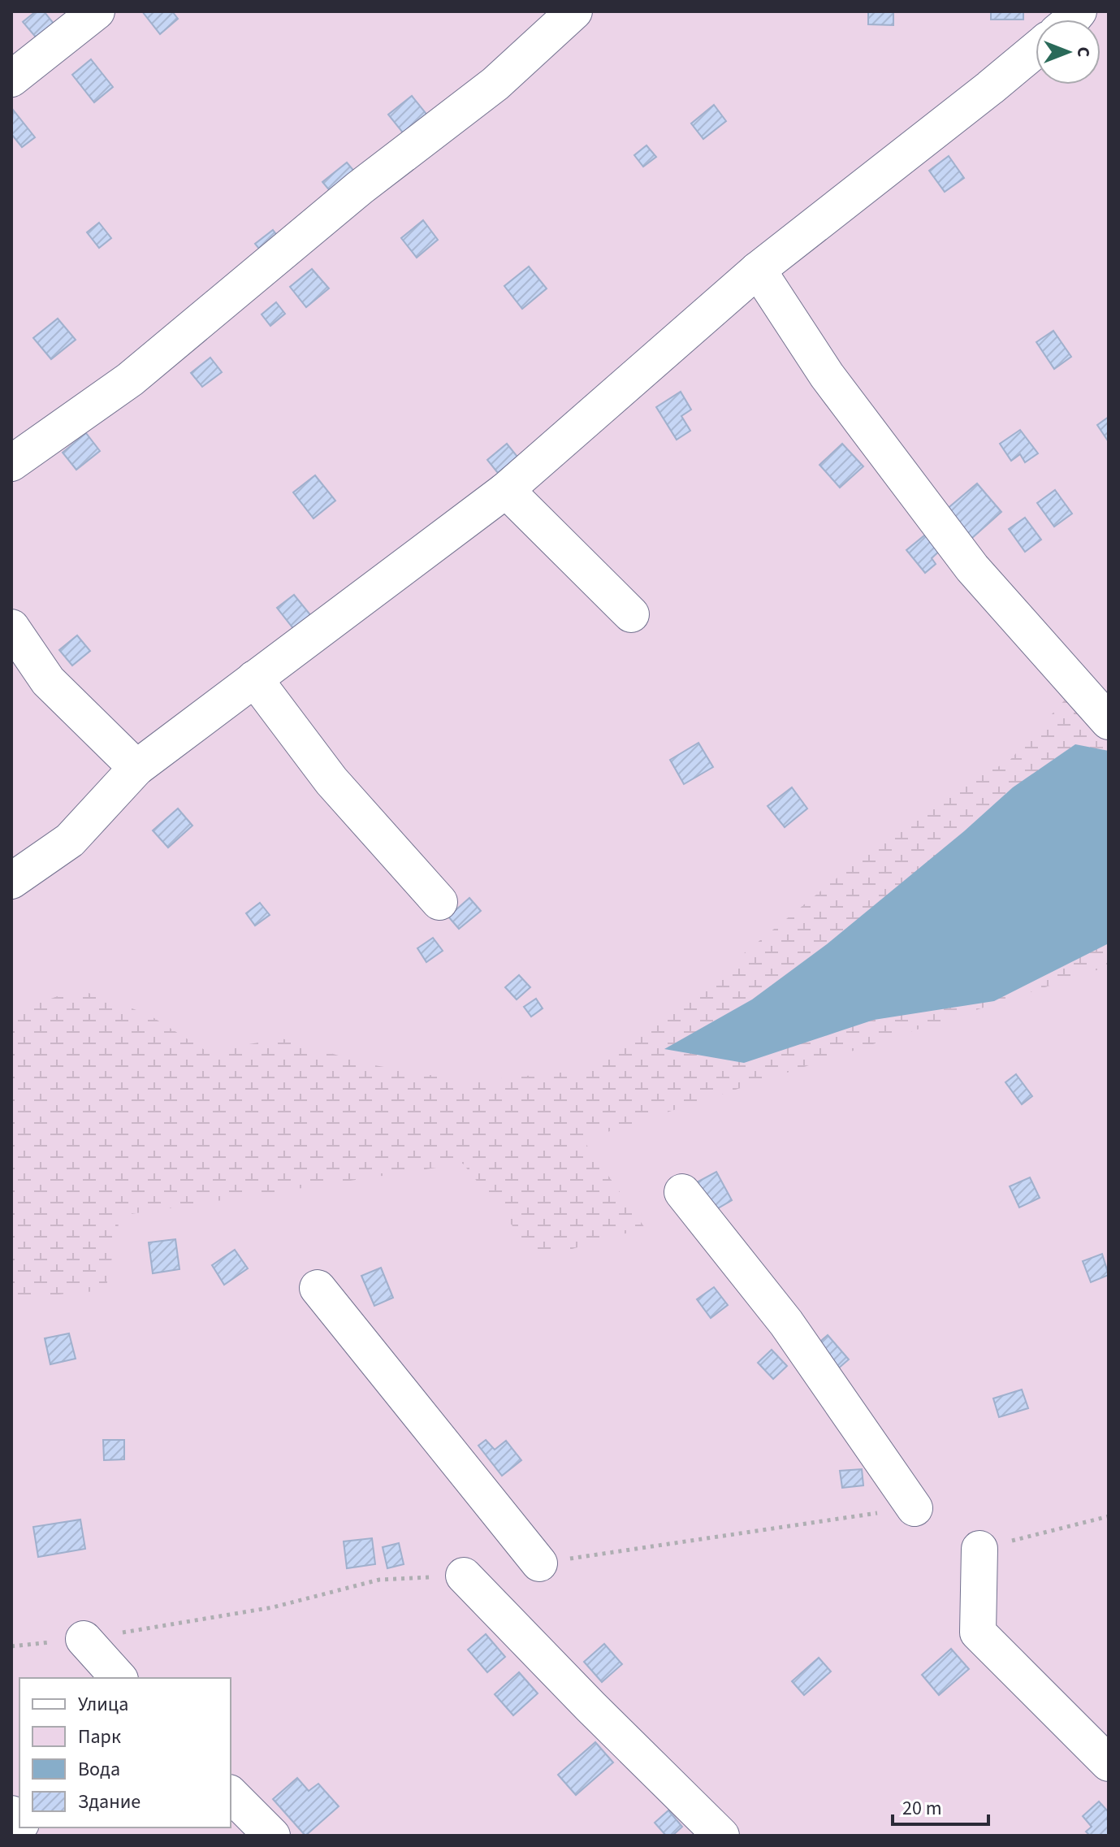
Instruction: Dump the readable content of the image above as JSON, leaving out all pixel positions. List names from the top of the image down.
{
  "legend": [
    "Улица",
    "Парк",
    "Вода",
    "Здание"
  ],
  "scale_bar": "20 m",
  "north": "right"
}
